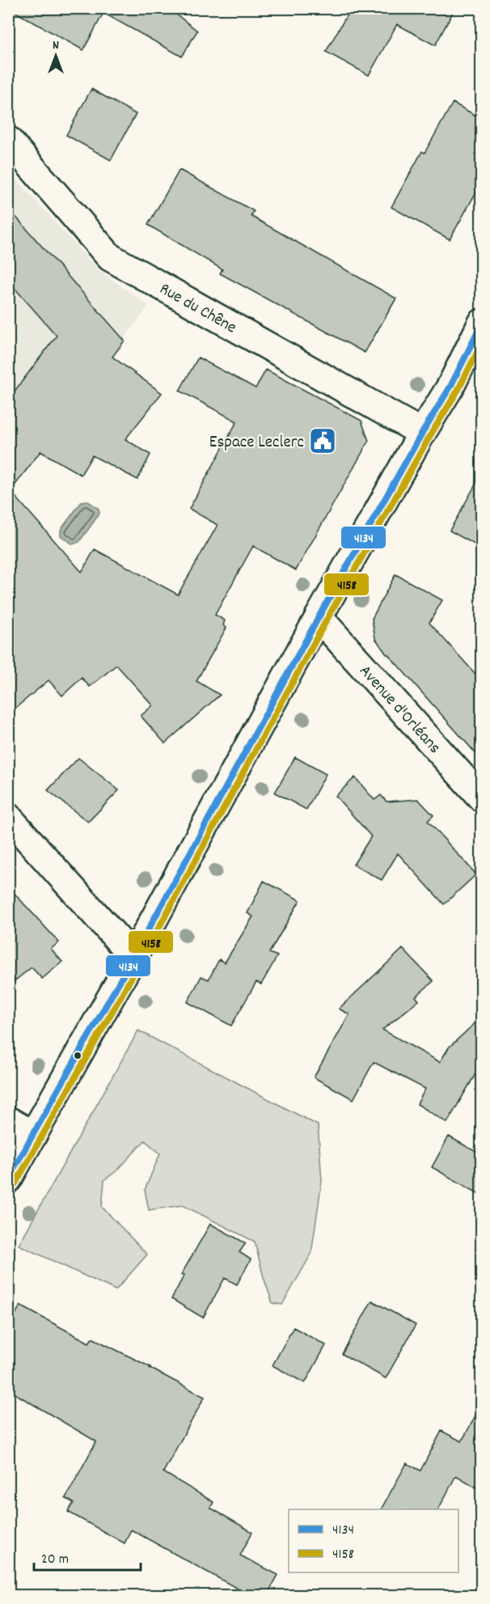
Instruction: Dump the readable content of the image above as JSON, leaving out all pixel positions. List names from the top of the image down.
{
  "streets": {
    "main road": ["Rue du Chêne", "Avenue d'Orléans"]
  },
  "places": {
    "public building": ["Espace Leclerc"]
  },
  "lines": ["transit line 4134", "transit line 4158"],
  "legend": ["4134", "4158"],
  "scale_bar": "20 m",
  "north": "top"
}
